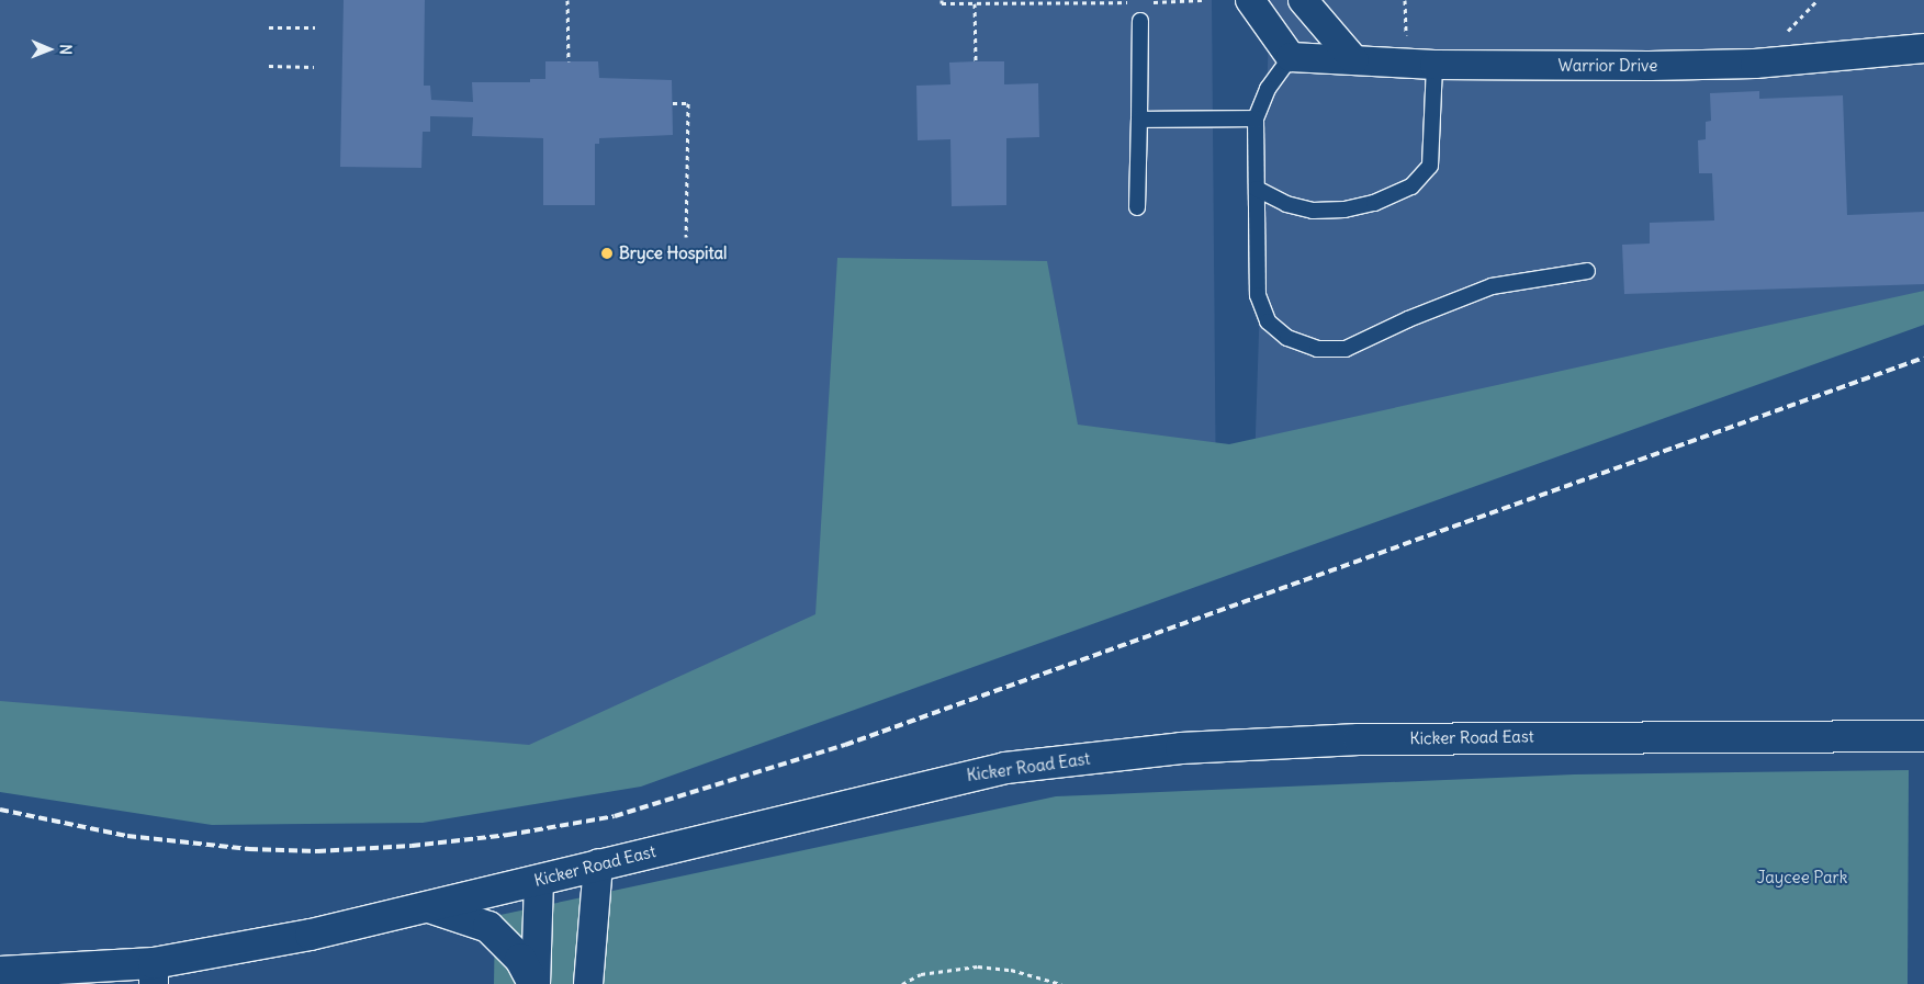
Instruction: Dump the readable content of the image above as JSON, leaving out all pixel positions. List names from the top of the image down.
{
  "streets": {
    "main road": ["Kicker Road East"],
    "street": ["Warrior Drive"]
  },
  "parks": ["Jaycee Park"],
  "places": ["Bryce Hospital"],
  "north": "right"
}
